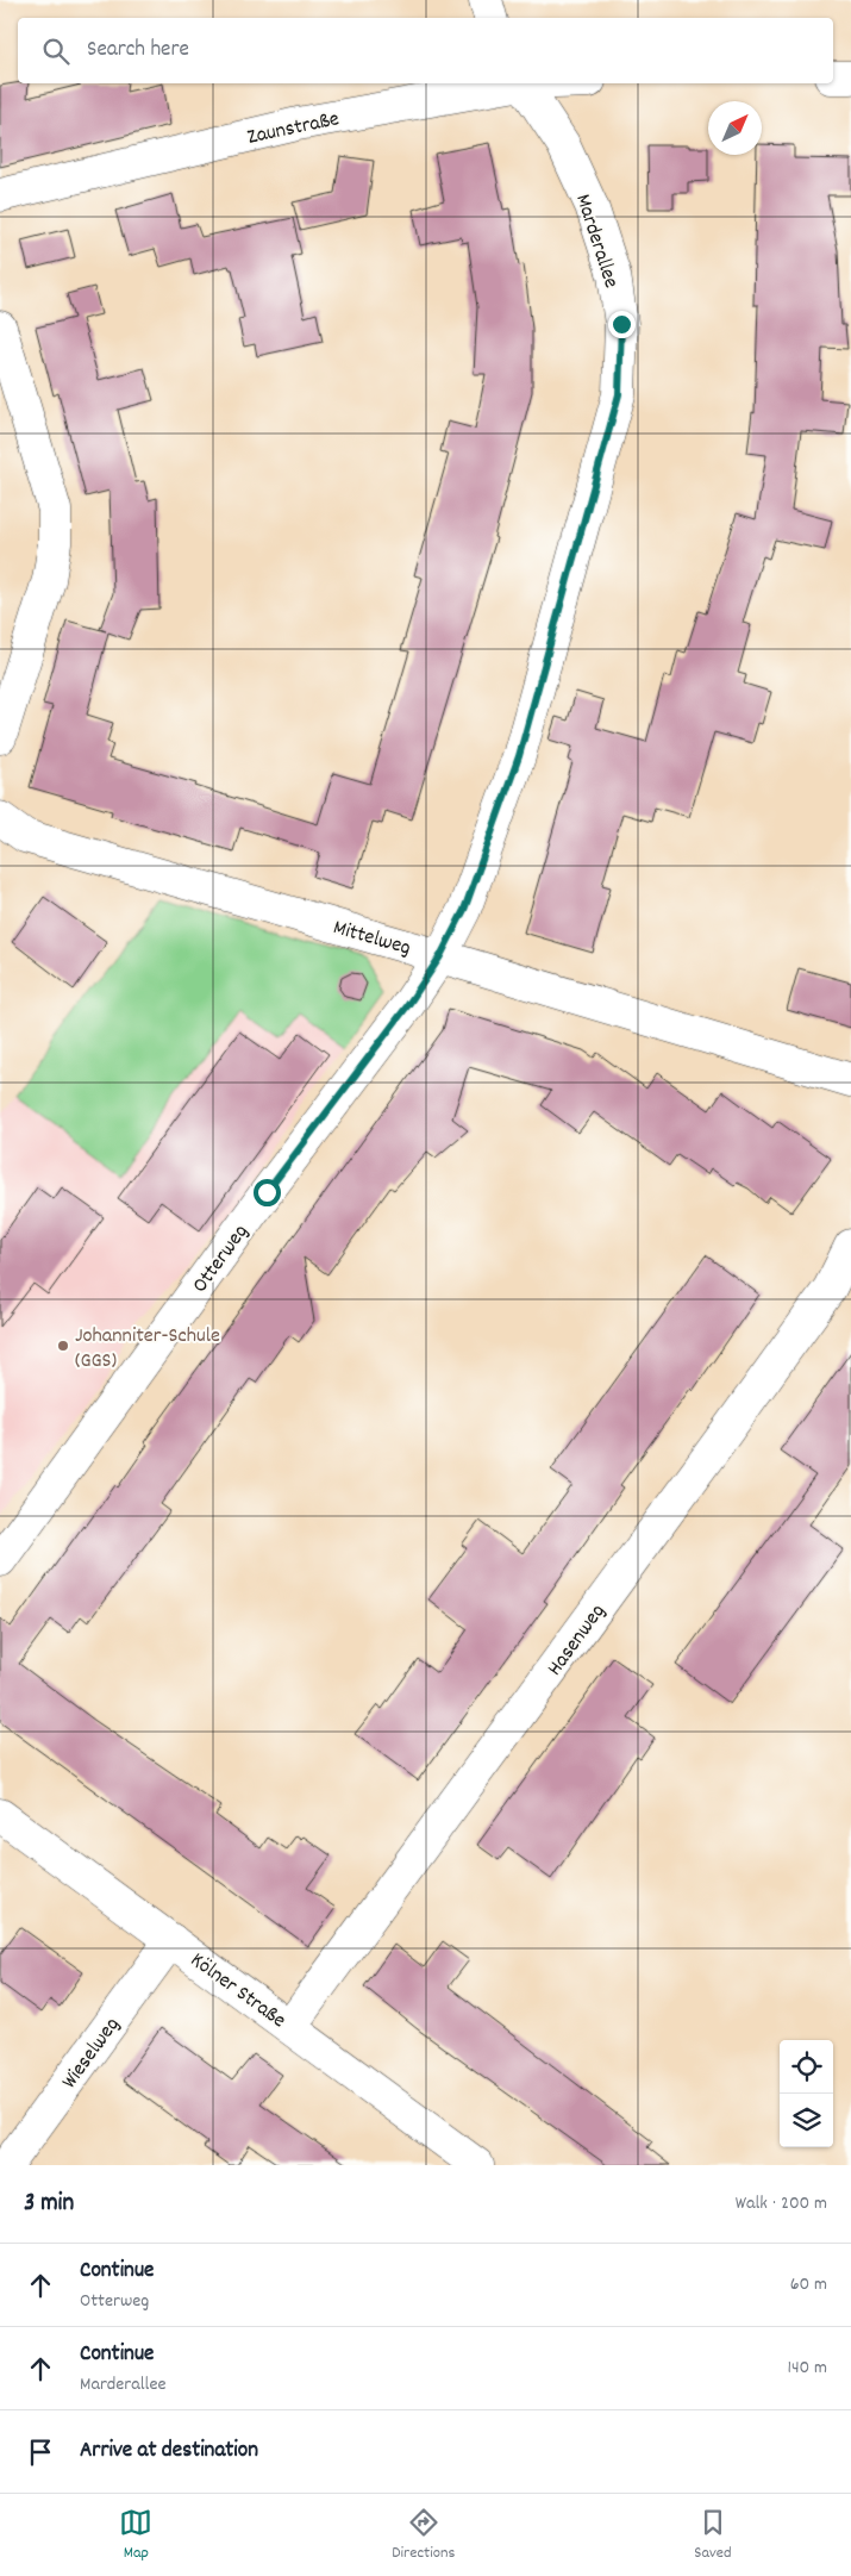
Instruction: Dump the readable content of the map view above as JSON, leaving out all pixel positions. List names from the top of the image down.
{
  "streets": {
    "street": [
      "Zaunstraße",
      "Marderallee",
      "Mittelweg",
      "Otterweg",
      "Hasenweg",
      "Kölner Straße",
      "Wieselweg"
    ]
  },
  "crossings": [
    ["Marderallee", "Mittelweg"],
    ["Marderallee", "Otterweg"],
    ["Mittelweg", "Otterweg"],
    ["Hasenweg", "Kölner Straße"],
    ["Kölner Straße", "Wieselweg"]
  ],
  "places": ["Johanniter-Schule (GGS)"],
  "north": "top right",
  "page": {
    "search": "Search here",
    "heading": ["3 min", "Walk · 200 m"],
    "list": [
      ["Continue", "Otterweg", "60 m"],
      ["Continue", "Marderallee", "140 m"],
      "Arrive at destination"
    ],
    "nav": ["Map", "Directions", "Saved"]
  }
}
